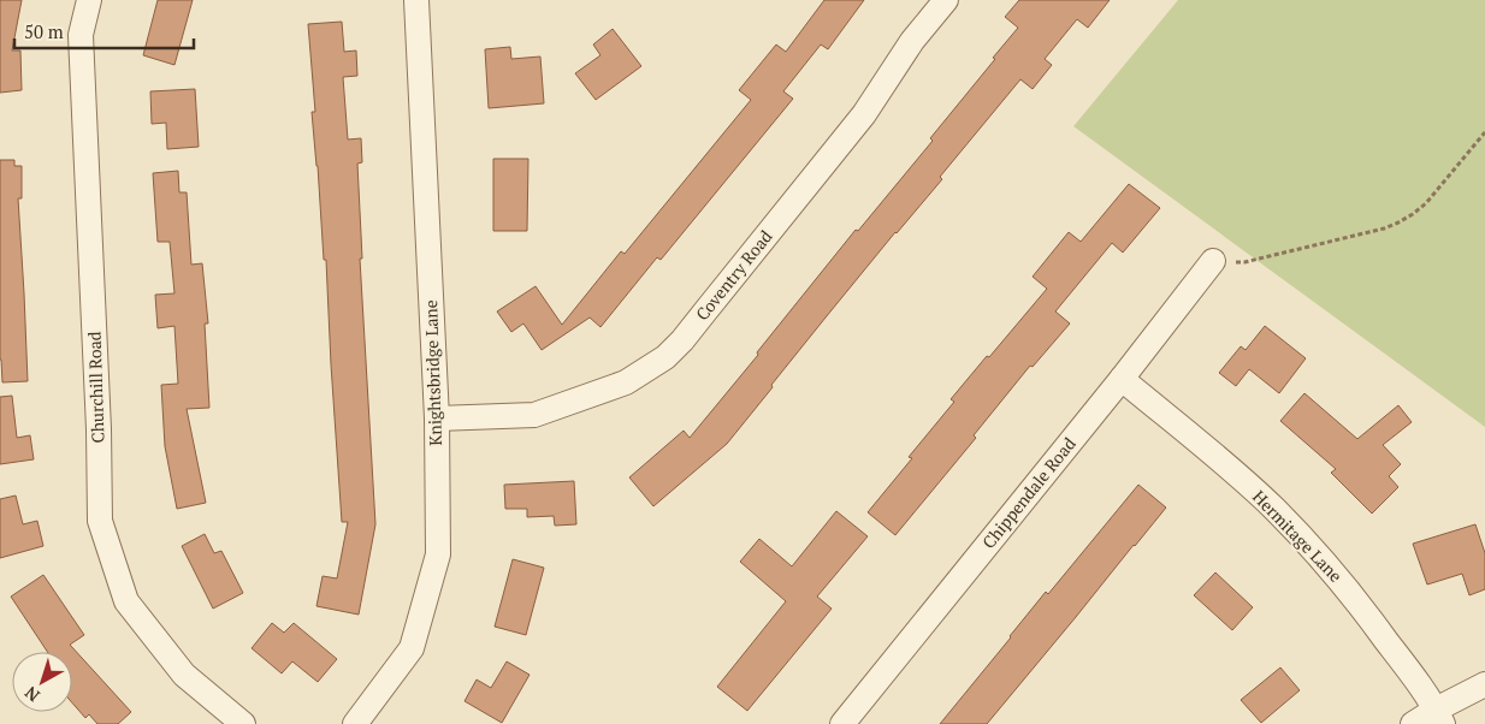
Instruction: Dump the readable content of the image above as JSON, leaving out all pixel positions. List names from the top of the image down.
{
  "streets": {
    "street": [
      "Coventry Road",
      "Knightsbridge Lane",
      "Churchill Road",
      "Chippendale Road",
      "Hermitage Lane"
    ]
  },
  "crossings": [
    ["Coventry Road", "Knightsbridge Lane"],
    ["Chippendale Road", "Hermitage Lane"]
  ],
  "scale_bar": "50 m",
  "north": "bottom left"
}
